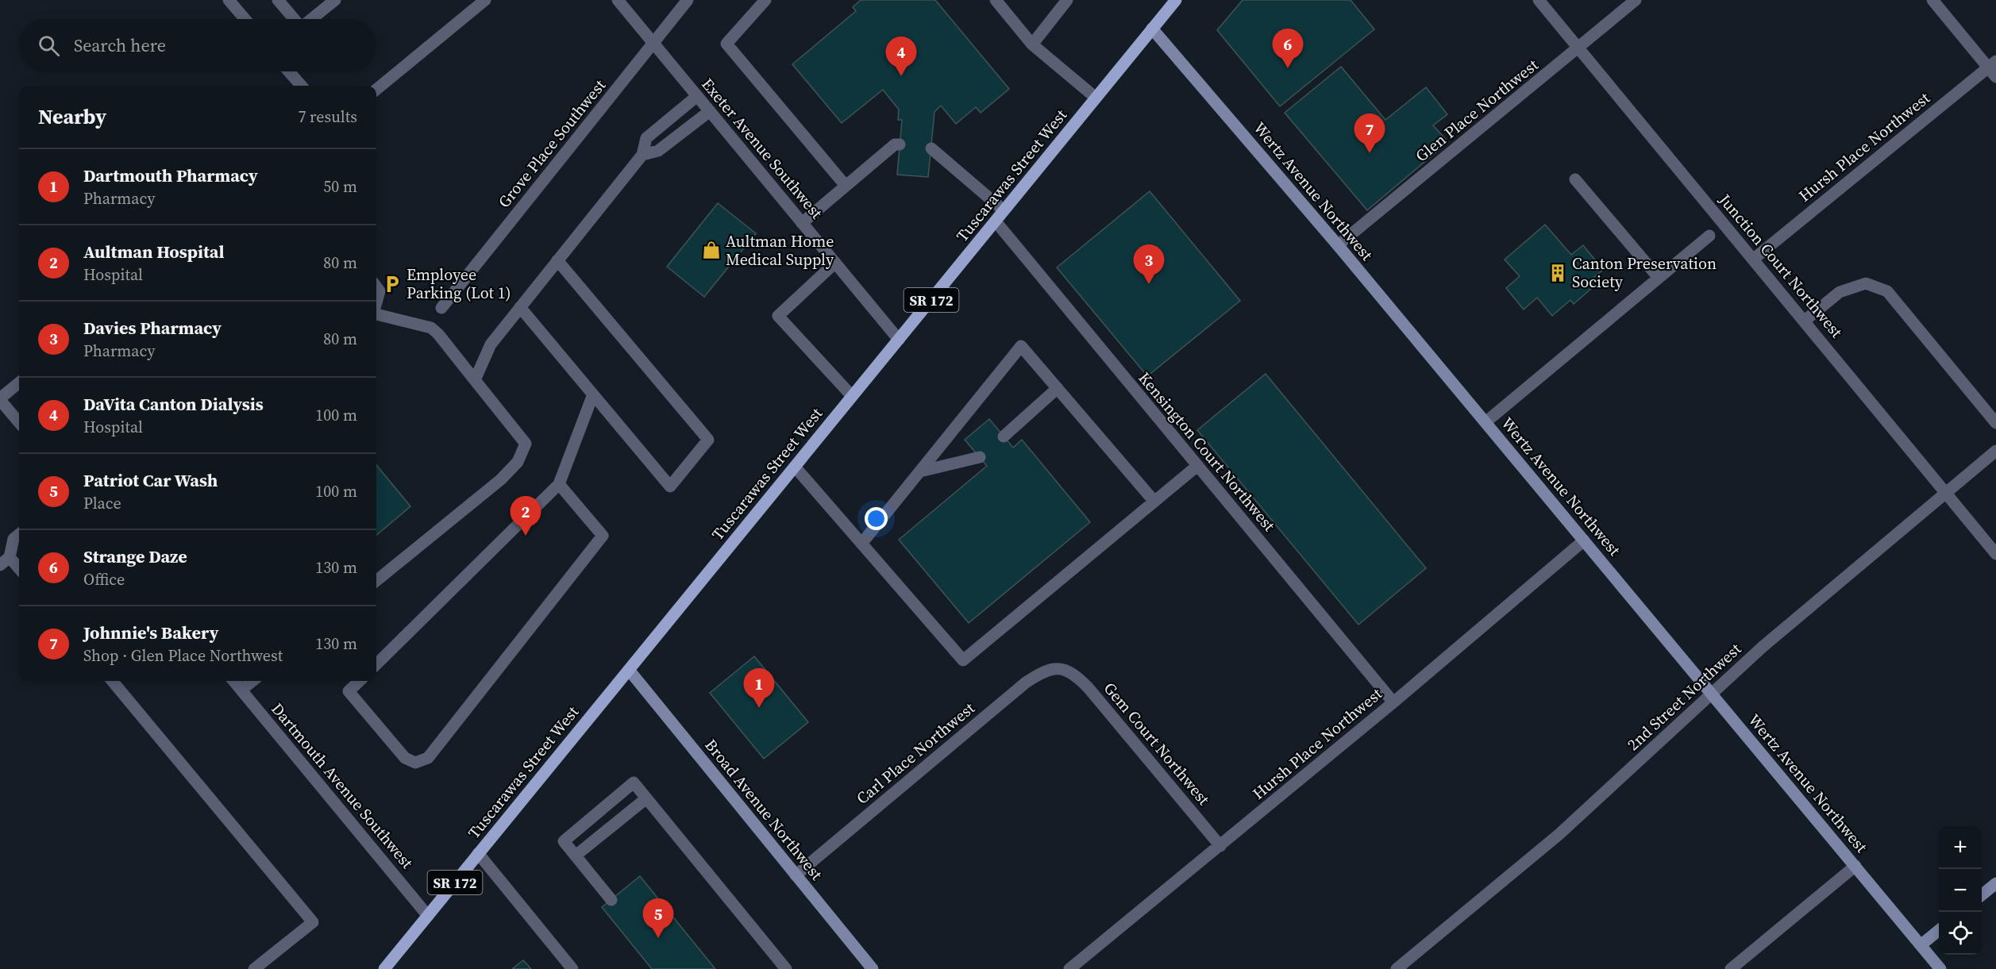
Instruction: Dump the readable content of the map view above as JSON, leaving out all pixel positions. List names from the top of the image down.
{
  "streets": {
    "main road": [
      "Tuscarawas Street West",
      "Wertz Avenue Northwest",
      "SR 172",
      "Broad Avenue Northwest"
    ],
    "street": [
      "Glen Place Northwest",
      "Grove Place Southwest",
      "Hursh Place Northwest",
      "Exeter Avenue Southwest",
      "Junction Court Northwest",
      "Kensington Court Northwest",
      "2nd Street Northwest",
      "Gem Court Northwest",
      "Carl Place Northwest",
      "Dartmouth Avenue Southwest"
    ]
  },
  "crossings": [
    ["Glen Place Northwest", "Wertz Avenue Northwest"],
    ["Glen Place Northwest", "Junction Court Northwest"],
    ["Grove Place Southwest", "Exeter Avenue Southwest"],
    ["Hursh Place Northwest", "Wertz Avenue Northwest"],
    ["Hursh Place Northwest", "Junction Court Northwest"],
    ["Hursh Place Northwest", "Kensington Court Northwest"],
    ["Hursh Place Northwest", "Gem Court Northwest"],
    ["Exeter Avenue Southwest", "Tuscarawas Street West"],
    ["Tuscarawas Street West", "Wertz Avenue Northwest"],
    ["Tuscarawas Street West", "Kensington Court Northwest"],
    ["Tuscarawas Street West", "Dartmouth Avenue Southwest"],
    ["Tuscarawas Street West", "Broad Avenue Northwest"],
    ["Wertz Avenue Northwest", "2nd Street Northwest"],
    ["Junction Court Northwest", "2nd Street Northwest"],
    ["Gem Court Northwest", "Carl Place Northwest"],
    ["Carl Place Northwest", "Broad Avenue Northwest"]
  ],
  "places": {
    "shop": ["Aultman Home Medical Supply"],
    "building": ["Canton Preservation Society"],
    "parking": ["Employee Parking (Lot 1)"]
  },
  "page": {
    "search": "Search here",
    "pins": [
      "6",
      "4",
      "7",
      "3",
      "2",
      "1",
      "5"
    ],
    "heading": ["Nearby", "7 results"],
    "list": [
      {
        "mark": "1",
        "name": "Dartmouth Pharmacy",
        "note": "Pharmacy",
        "value": "50 m"
      },
      {
        "mark": "2",
        "name": "Aultman Hospital",
        "note": "Hospital",
        "value": "80 m"
      },
      {
        "mark": "3",
        "name": "Davies Pharmacy",
        "note": "Pharmacy",
        "value": "80 m"
      },
      {
        "mark": "4",
        "name": "DaVita Canton Dialysis",
        "note": "Hospital",
        "value": "100 m"
      },
      {
        "mark": "5",
        "name": "Patriot Car Wash",
        "note": "Place",
        "value": "100 m"
      },
      {
        "mark": "6",
        "name": "Strange Daze",
        "note": "Office",
        "value": "130 m"
      },
      {
        "mark": "7",
        "name": "Johnnie's Bakery",
        "note": "Shop · Glen Place Northwest",
        "value": "130 m"
      }
    ],
    "map_buttons": ["+", "−"]
  }
}
